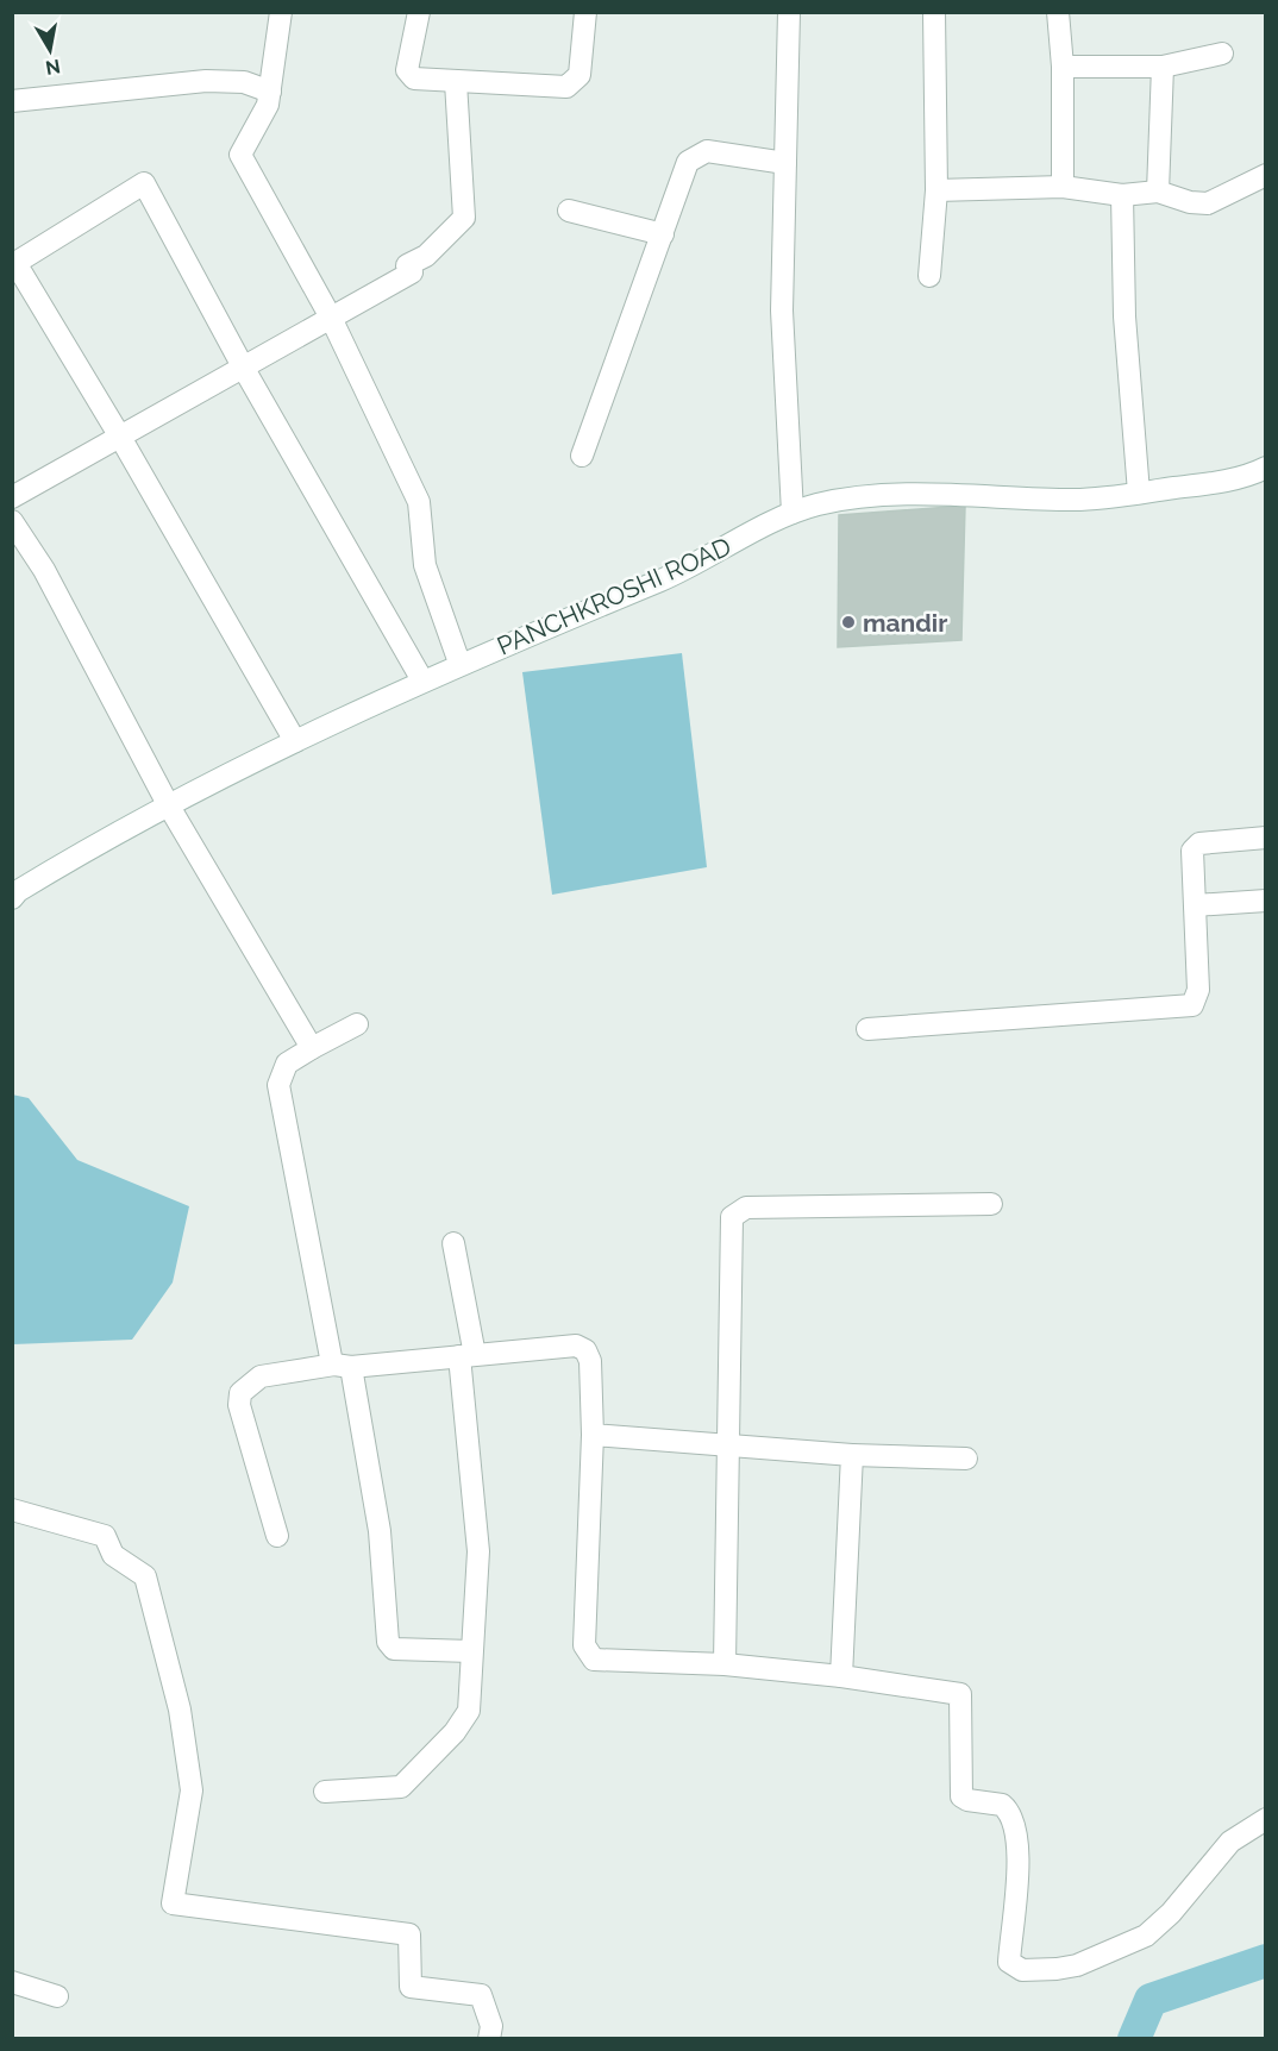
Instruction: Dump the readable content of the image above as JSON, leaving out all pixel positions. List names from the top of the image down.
{
  "streets": {
    "street": ["PANCHKROSHI ROAD"]
  },
  "places": ["mandir"],
  "north": "bottom"
}
